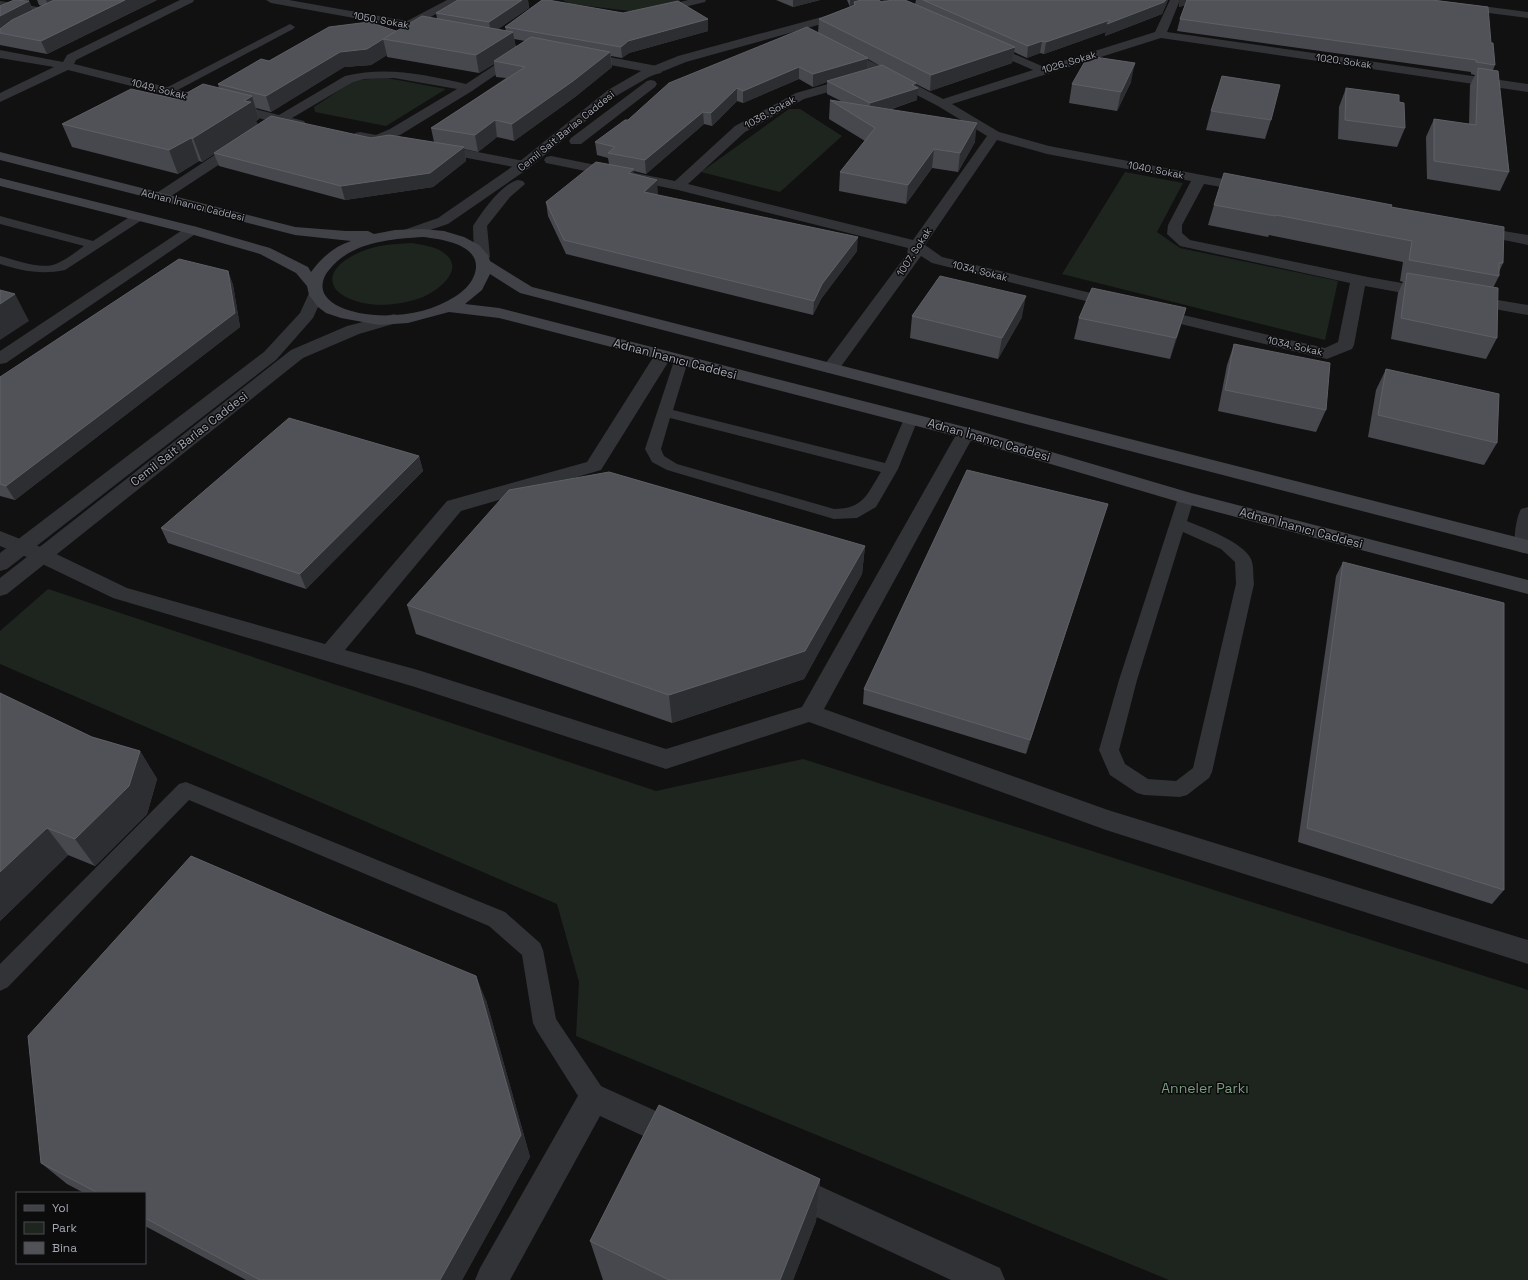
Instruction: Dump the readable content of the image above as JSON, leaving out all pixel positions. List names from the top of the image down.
{
  "streets": {
    "main road": ["Adnan İnanıcı Caddesi"],
    "street": [
      "1050. Sokak",
      "1020. Sokak",
      "1026. Sokak",
      "1049. Sokak",
      "1036. Sokak",
      "Cemil Sait Barlas Caddesi",
      "1040. Sokak",
      "1007. Sokak",
      "1034. Sokak"
    ]
  },
  "crossings": [
    ["1020. Sokak", "1026. Sokak"],
    ["1026. Sokak", "1040. Sokak"],
    ["1036. Sokak", "1040. Sokak"],
    ["1036. Sokak", "1034. Sokak"],
    ["Cemil Sait Barlas Caddesi", "1034. Sokak"],
    ["1040. Sokak", "1007. Sokak"],
    ["1007. Sokak", "1034. Sokak"]
  ],
  "parks": ["Anneler Parkı"],
  "legend": ["Yol", "Park", "Bina"]
}
